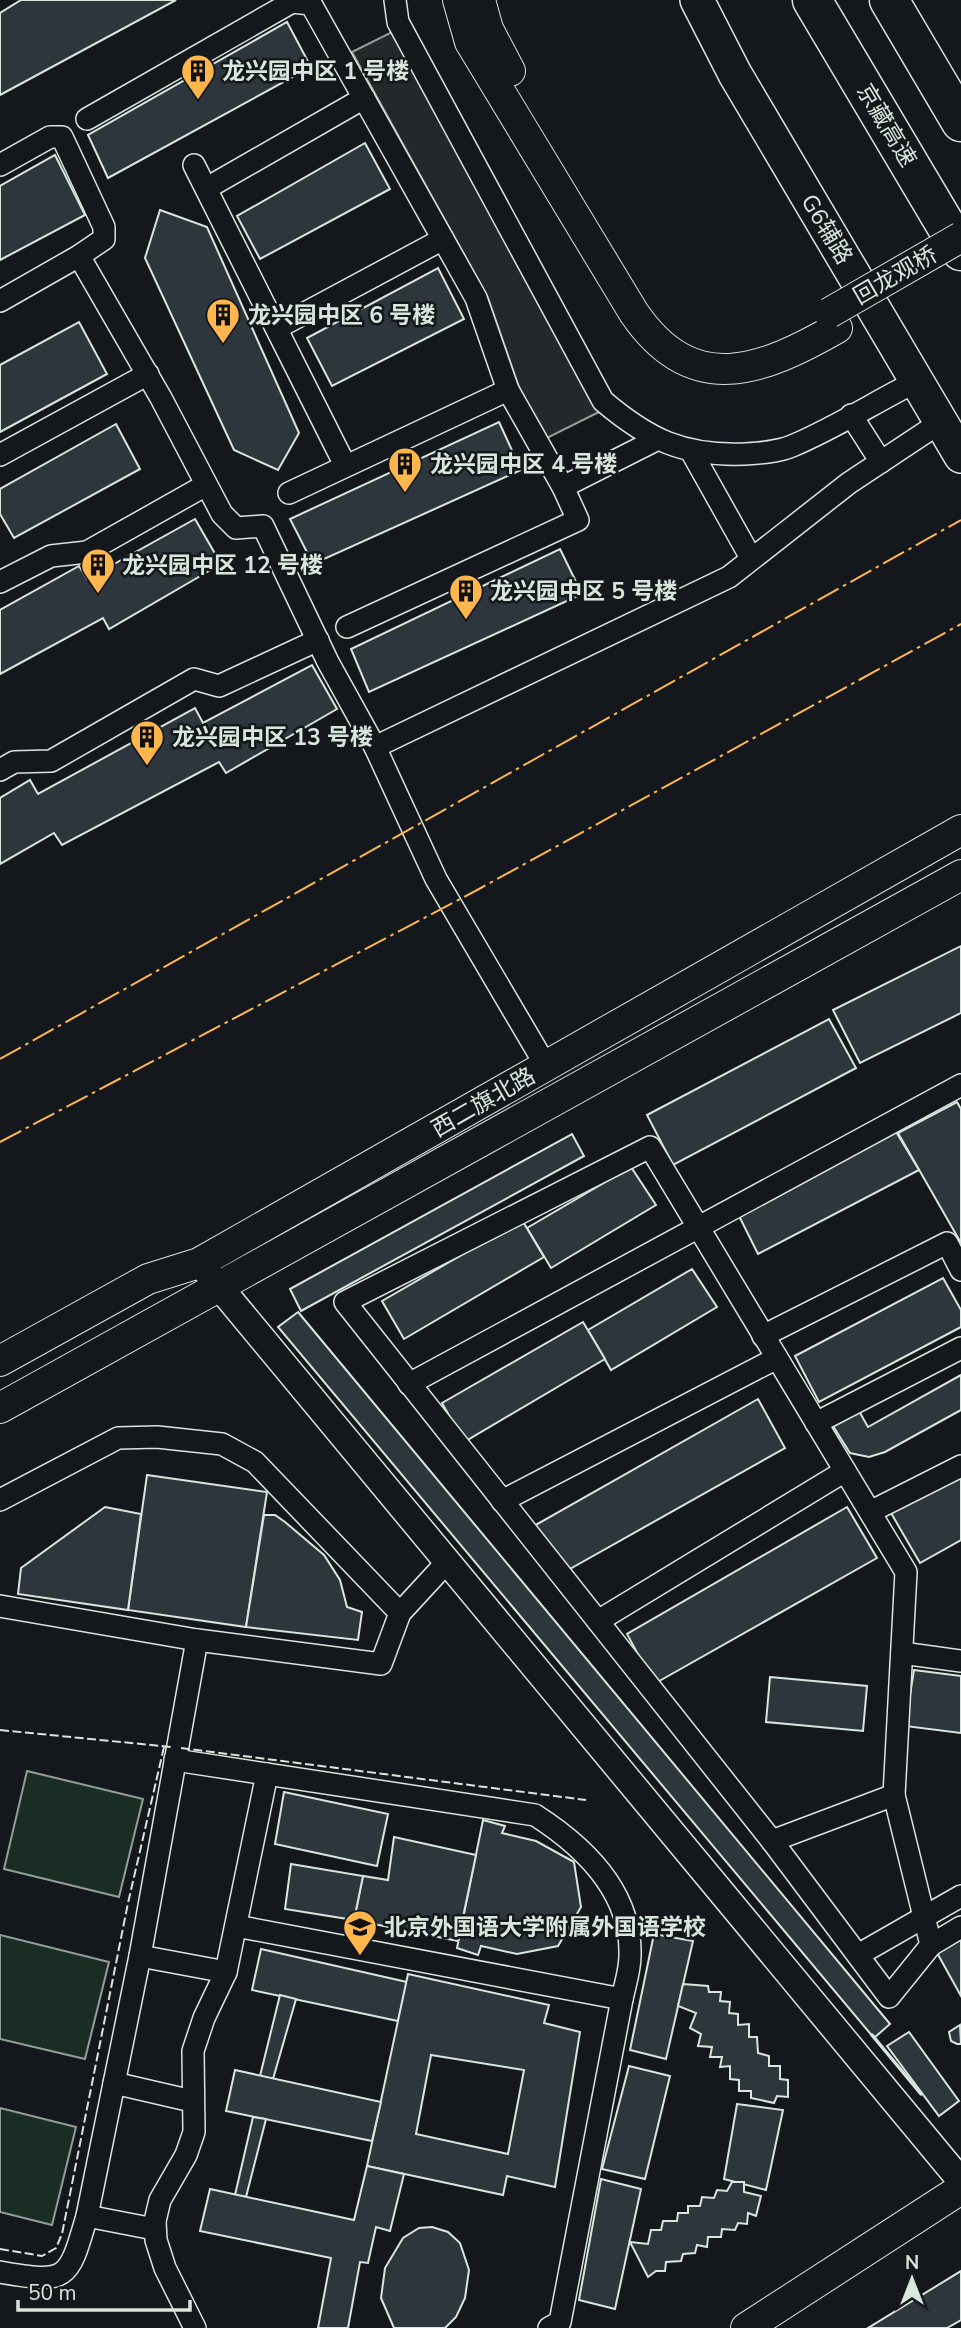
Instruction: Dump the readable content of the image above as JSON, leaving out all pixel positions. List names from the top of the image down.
{
  "streets": {
    "highway": ["京藏高速"],
    "main road": ["G6辅路", "回龙观桥", "西二旗北路"]
  },
  "crossings": [
    ["京藏高速", "回龙观桥"]
  ],
  "places": {
    "building": [
      "龙兴园中区 1 号楼",
      "龙兴园中区 6 号楼",
      "龙兴园中区 4 号楼",
      "龙兴园中区 12 号楼",
      "龙兴园中区 5 号楼",
      "龙兴园中区 13 号楼"
    ],
    "school or university": ["北京外国语大学附属外国语学校"]
  },
  "scale_bar": "50 m",
  "north": "top"
}
